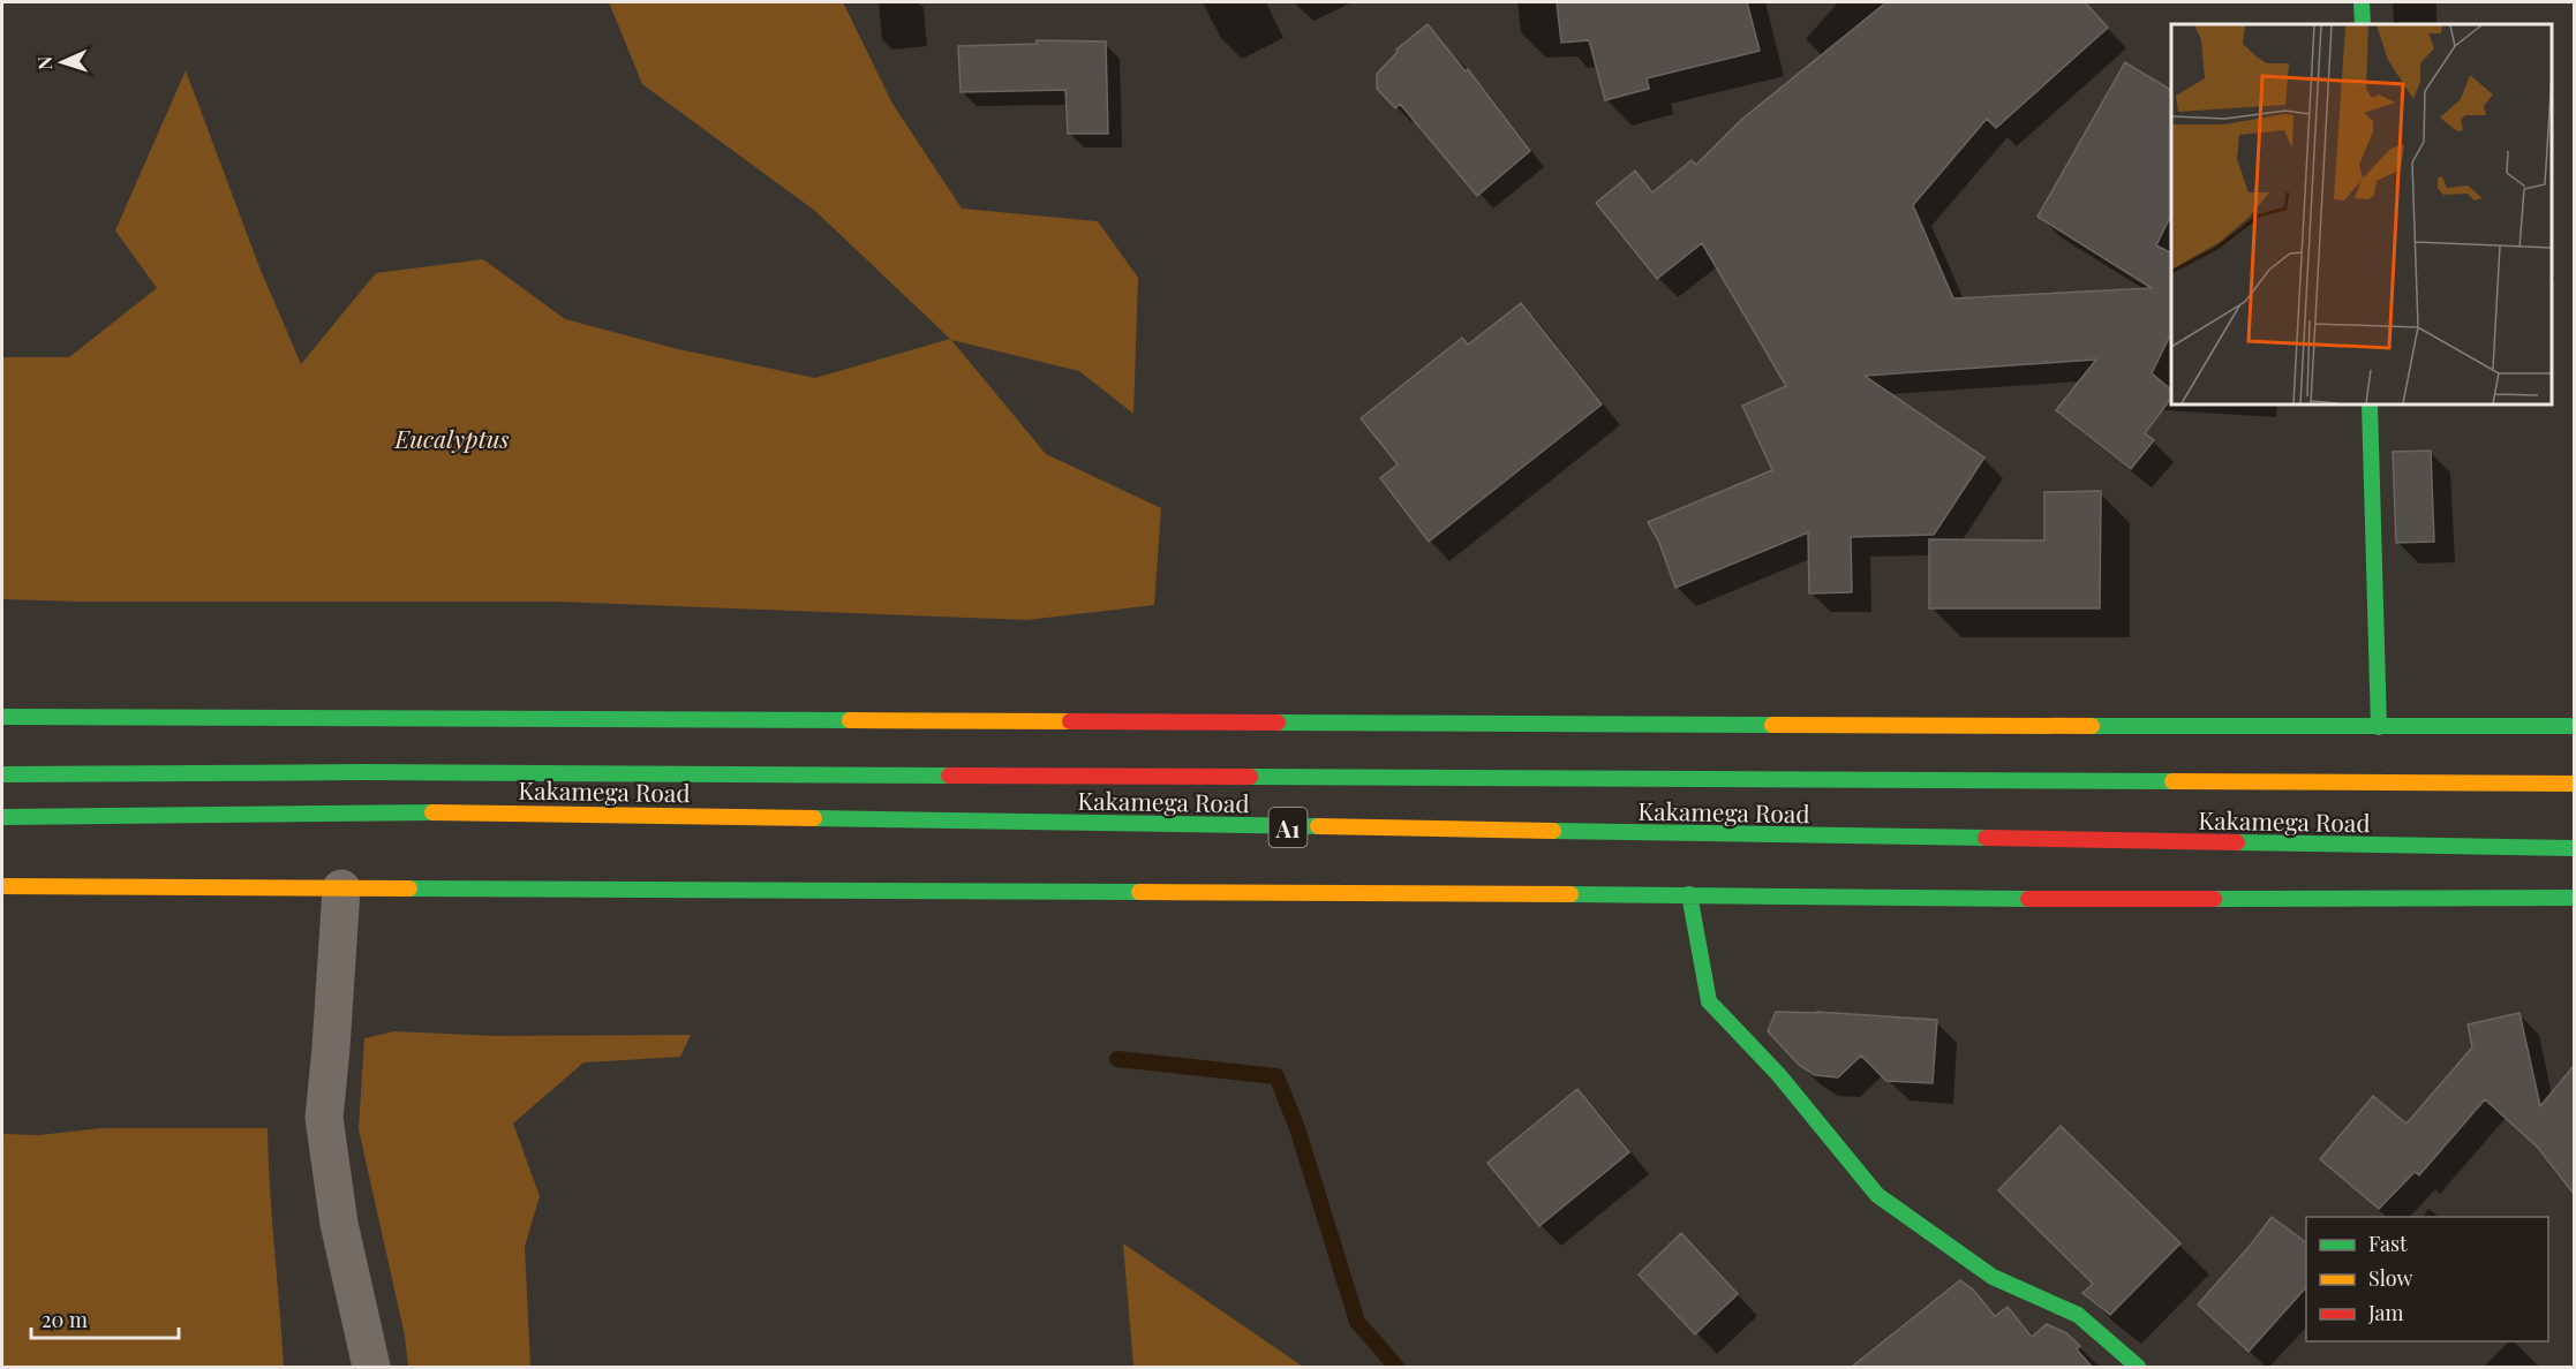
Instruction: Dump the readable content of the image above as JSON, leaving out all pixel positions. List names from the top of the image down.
{
  "streets": {
    "main road": ["Kakamega Road", "A1"]
  },
  "parks": ["Eucalyptus"],
  "legend": ["Fast", "Slow", "Jam"],
  "scale_bar": "20 m",
  "north": "left"
}
